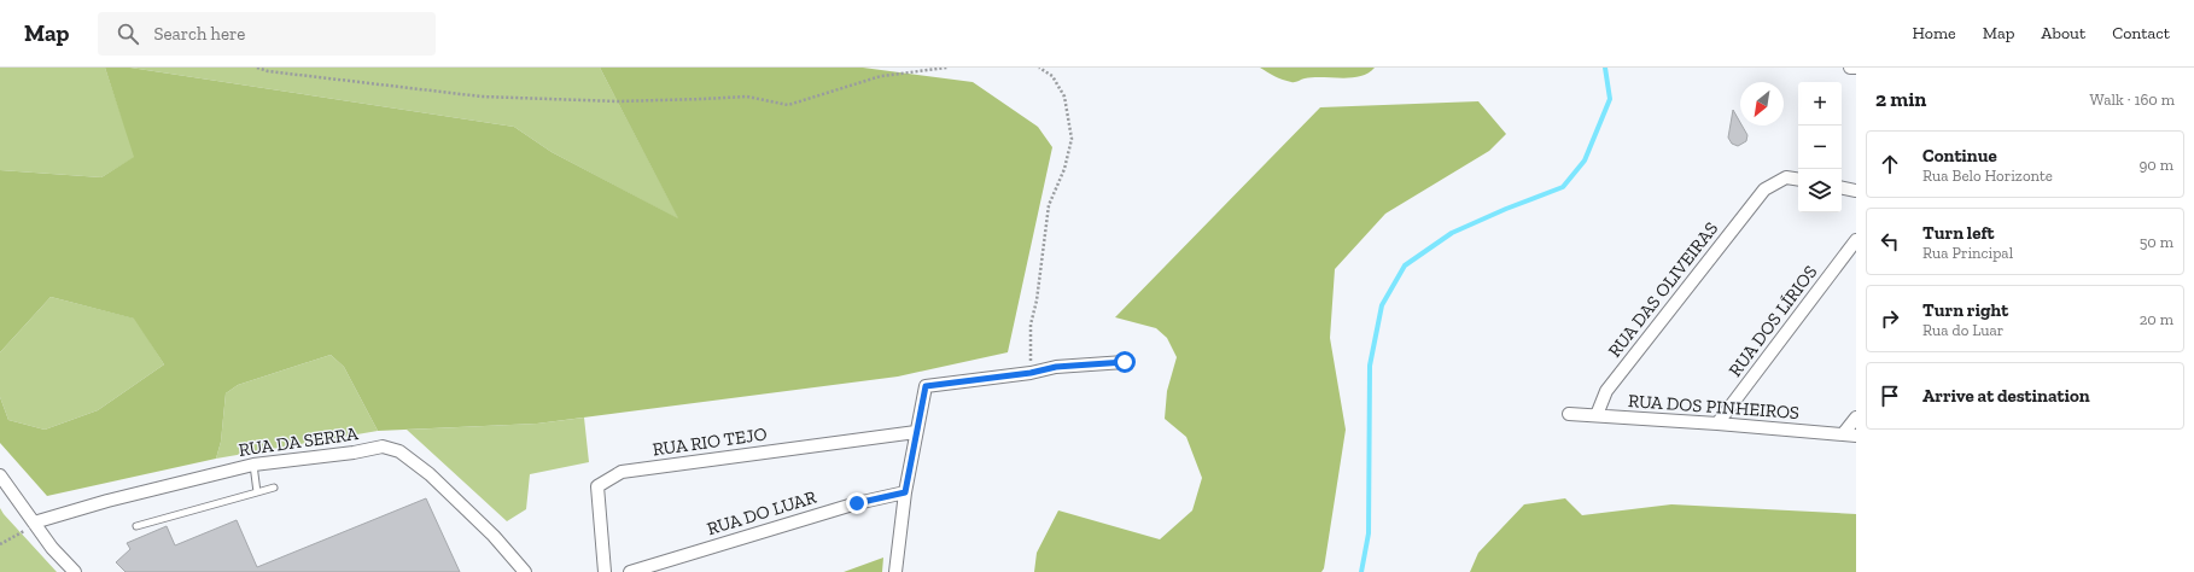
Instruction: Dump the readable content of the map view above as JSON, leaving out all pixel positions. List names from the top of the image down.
{
  "streets": {
    "street": [
      "RUA DAS OLIVEIRAS",
      "RUA DOS LÍRIOS",
      "RUA DOS PINHEIROS",
      "RUA DA SERRA",
      "RUA RIO TEJO",
      "RUA DO LUAR"
    ]
  },
  "crossings": [
    ["RUA DAS OLIVEIRAS", "RUA DOS PINHEIROS"],
    ["RUA DOS LÍRIOS", "RUA DOS PINHEIROS"]
  ],
  "north": "bottom left",
  "page": {
    "header": "Map",
    "search": "Search here",
    "nav": [
      "Home",
      "Map",
      "About",
      "Contact"
    ],
    "heading": ["2 min", "Walk · 160 m"],
    "map_buttons": ["+", "−"],
    "list": [
      ["Continue", "Rua Belo Horizonte", "90 m"],
      ["Turn left", "Rua Principal", "50 m"],
      ["Turn right", "Rua do Luar", "20 m"],
      "Arrive at destination"
    ]
  }
}
